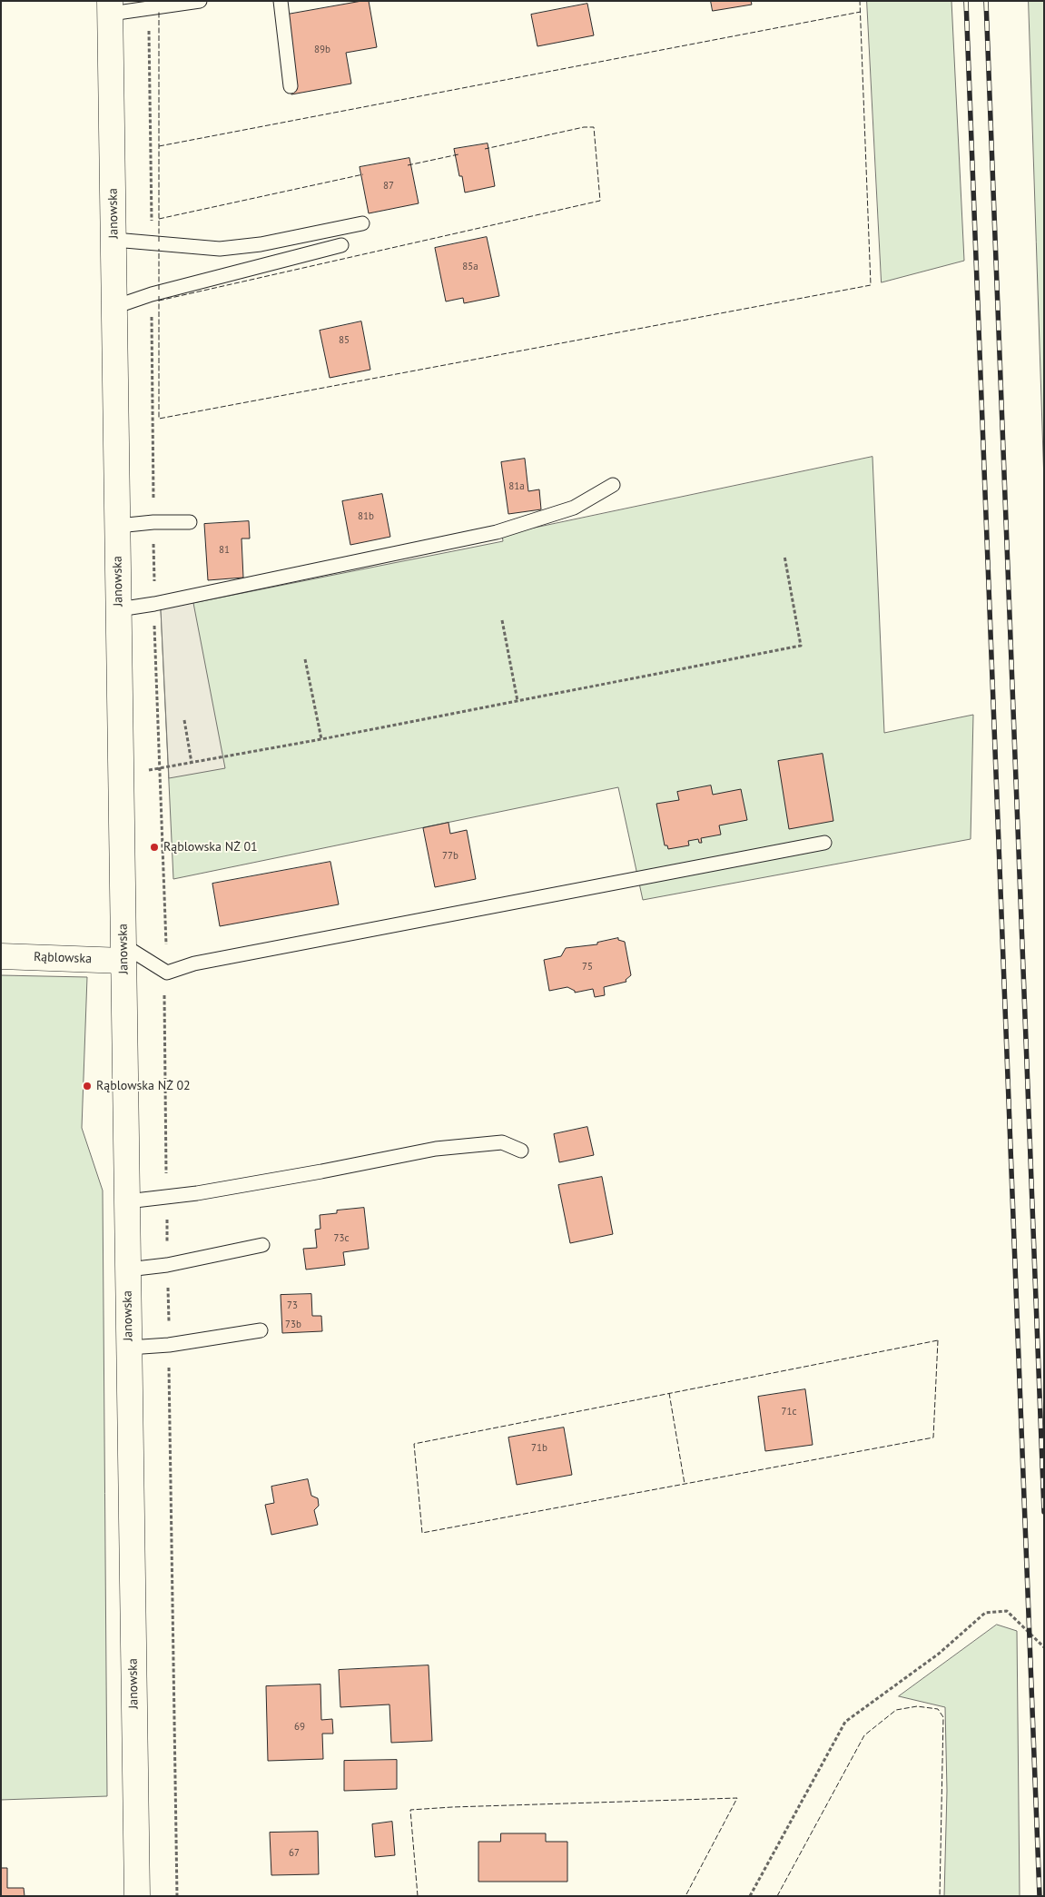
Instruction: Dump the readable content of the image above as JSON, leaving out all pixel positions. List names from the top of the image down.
{
  "streets": {
    "street": ["Janowska", "Rąblowska"]
  },
  "crossings": [
    ["Janowska", "Rąblowska"]
  ],
  "places": ["Rąblowska NŻ 01", "Rąblowska NŻ 02"],
  "house_numbers": [
    "89b",
    "87",
    "85a",
    "85",
    "81a",
    "81b",
    "81",
    "77b",
    "75",
    "73c",
    "73",
    "73b",
    "71c",
    "71b",
    "69",
    "67"
  ]
}
